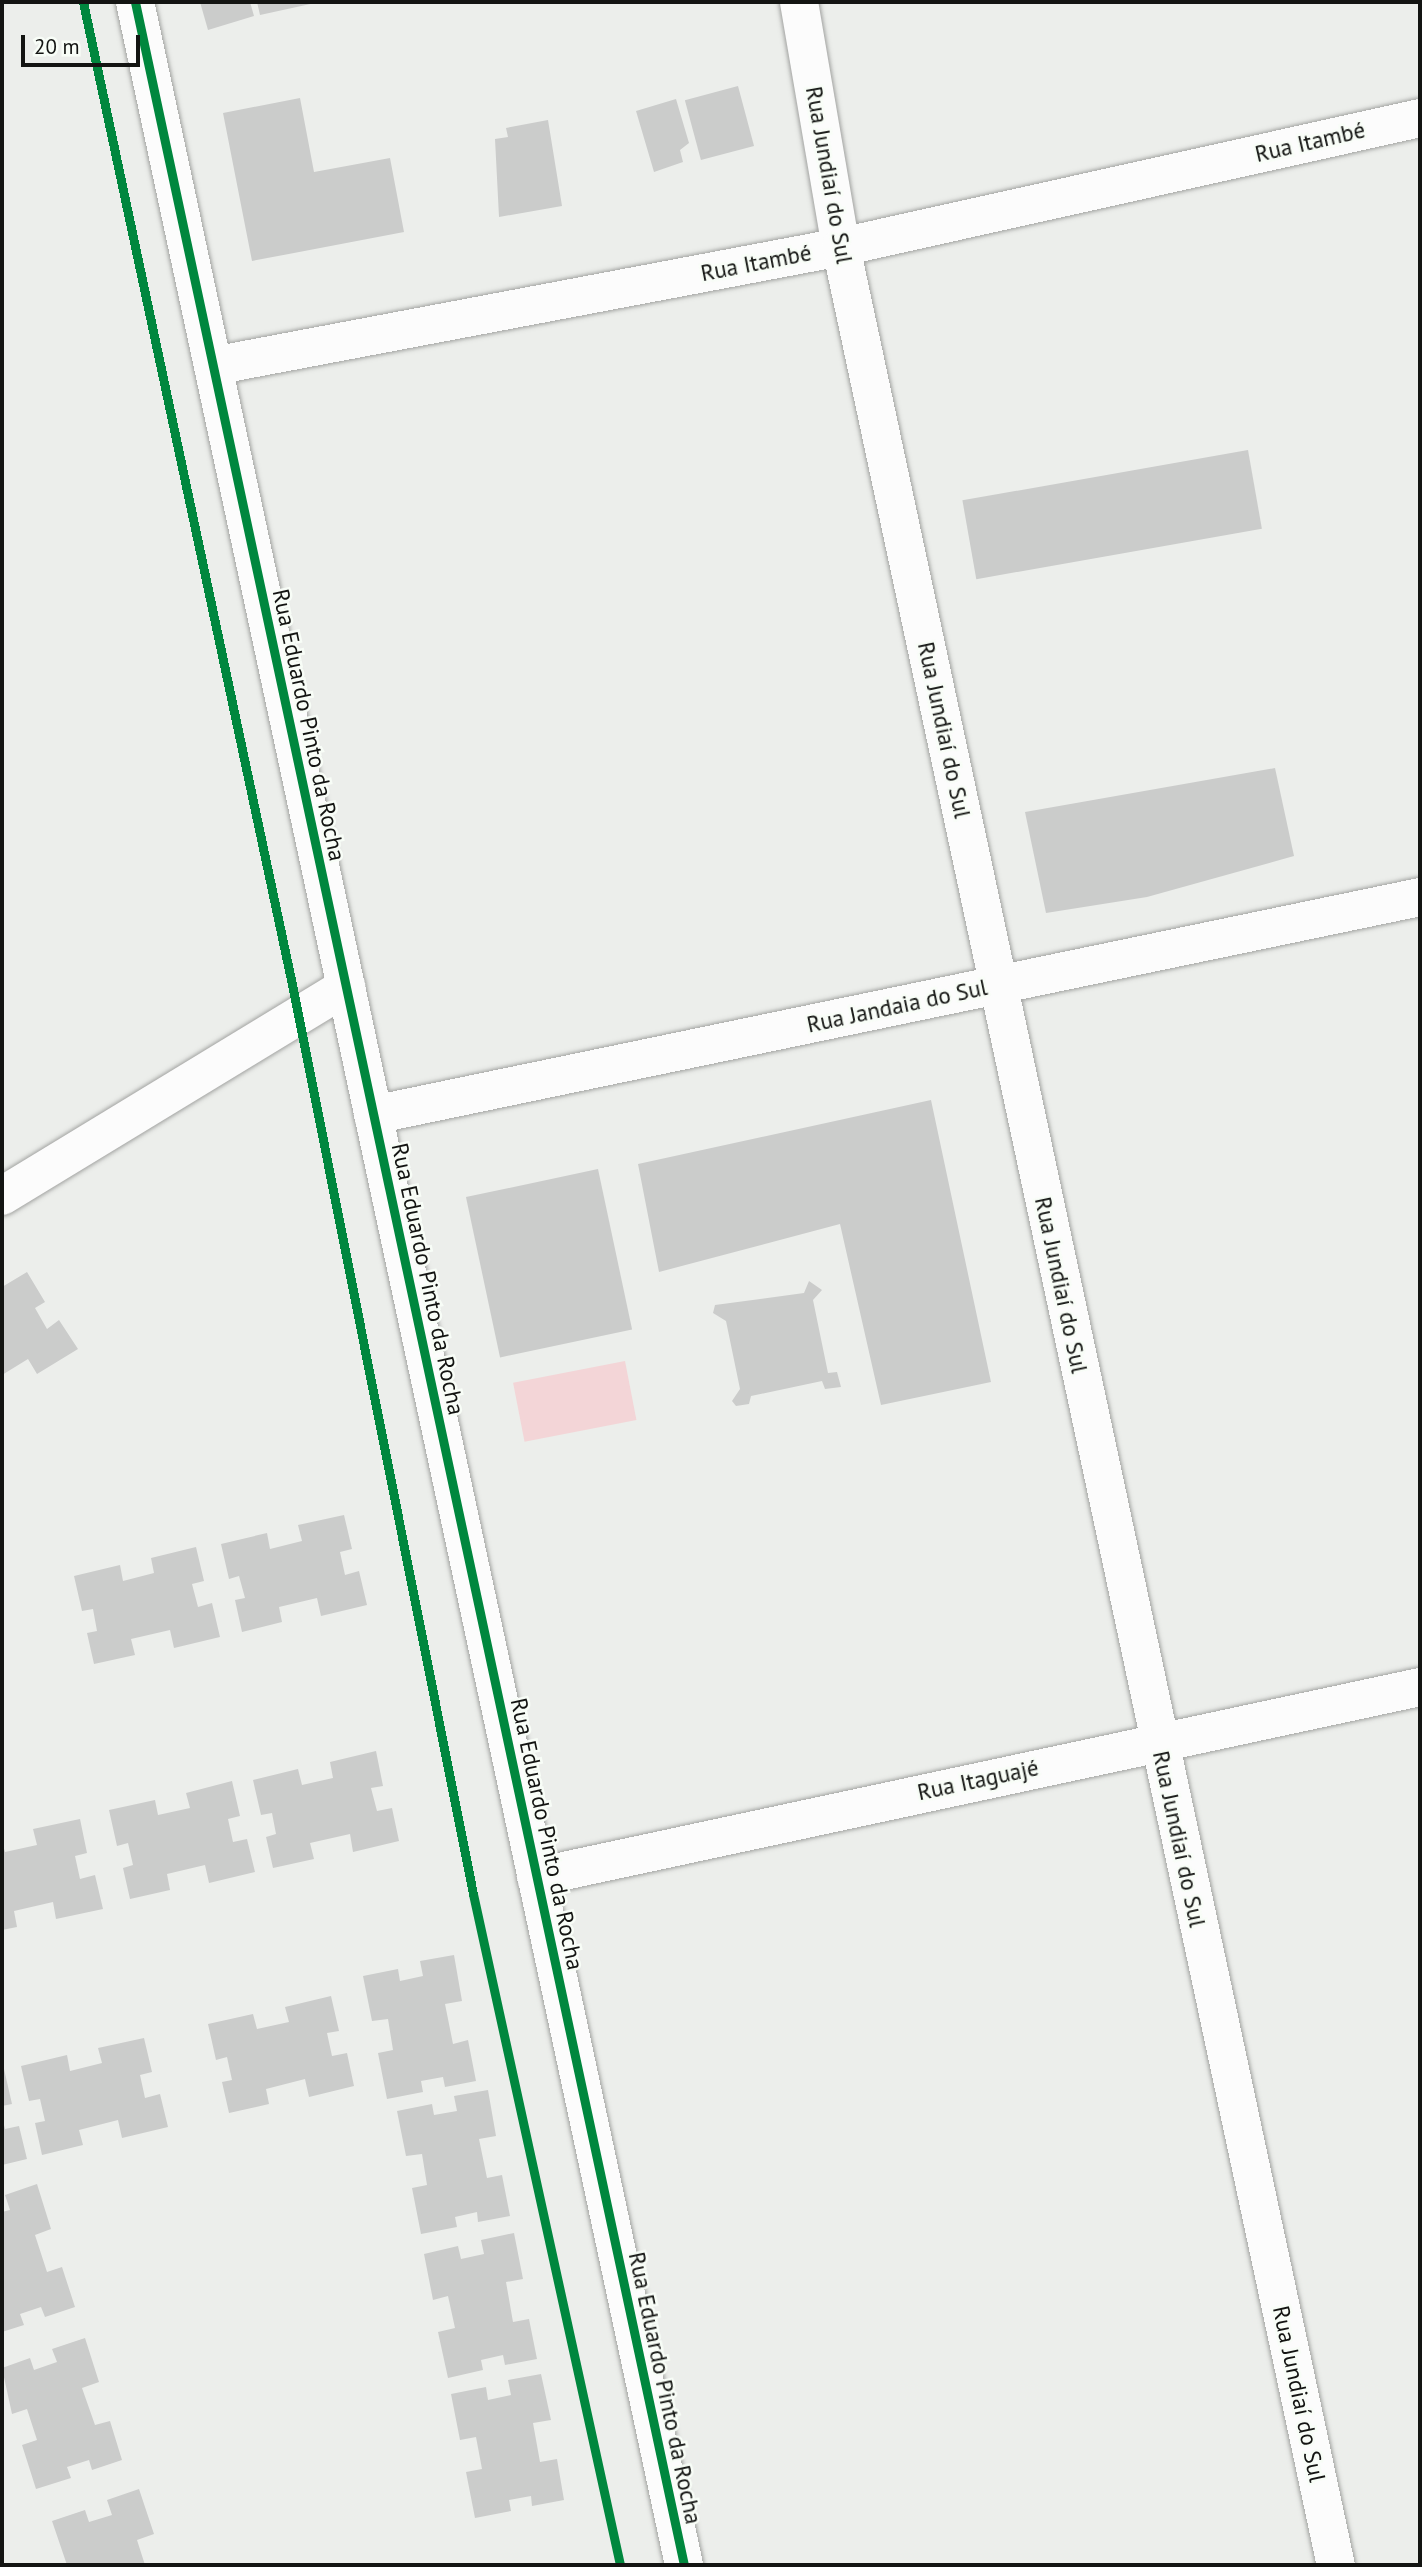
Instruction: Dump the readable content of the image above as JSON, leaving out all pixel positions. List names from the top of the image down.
{
  "streets": {
    "street": [
      "Rua Itambé",
      "Rua Jundiaí do Sul",
      "Rua Eduardo Pinto da Rocha",
      "Rua Jandaia do Sul",
      "Rua Itaguajé"
    ]
  },
  "crossings": [
    ["Rua Itambé", "Rua Jundiaí do Sul"],
    ["Rua Itambé", "Rua Eduardo Pinto da Rocha"],
    ["Rua Jundiaí do Sul", "Rua Jandaia do Sul"],
    ["Rua Jundiaí do Sul", "Rua Itaguajé"],
    ["Rua Eduardo Pinto da Rocha", "Rua Jandaia do Sul"],
    ["Rua Eduardo Pinto da Rocha", "Rua Itaguajé"]
  ],
  "scale_bar": "20 m"
}
